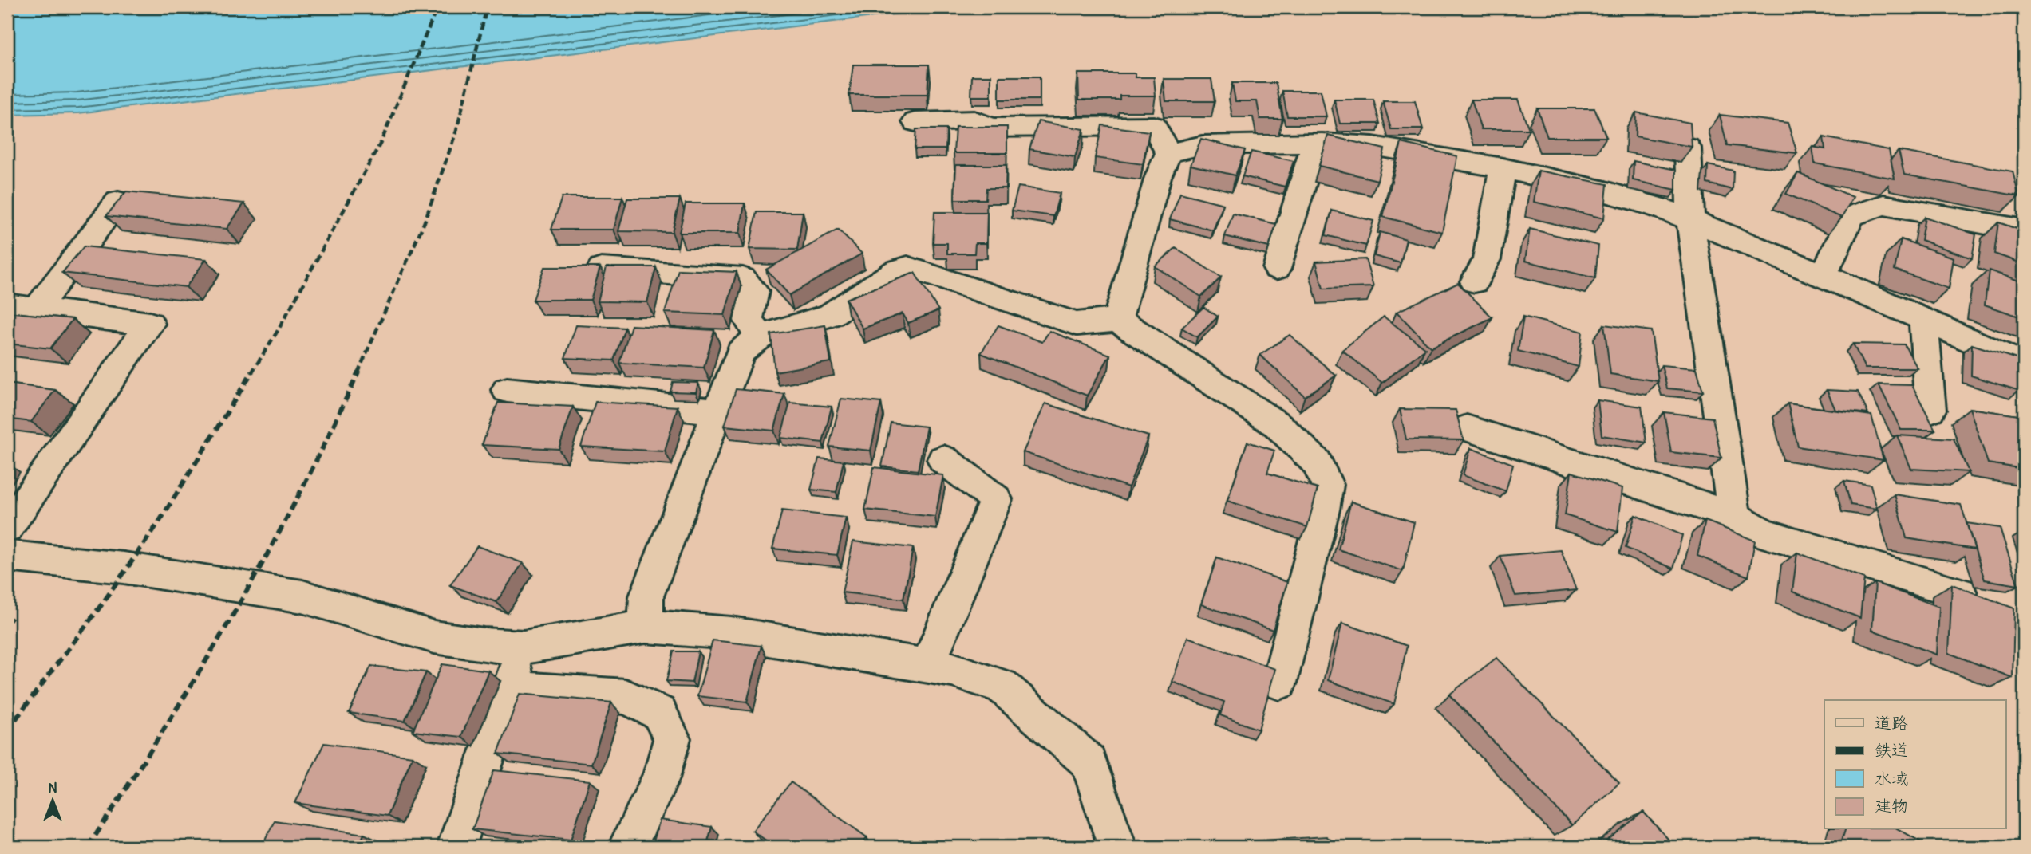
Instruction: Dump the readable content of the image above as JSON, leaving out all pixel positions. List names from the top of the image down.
{
  "legend": [
    "道路",
    "鉄道",
    "水域",
    "建物"
  ],
  "north": "top"
}
